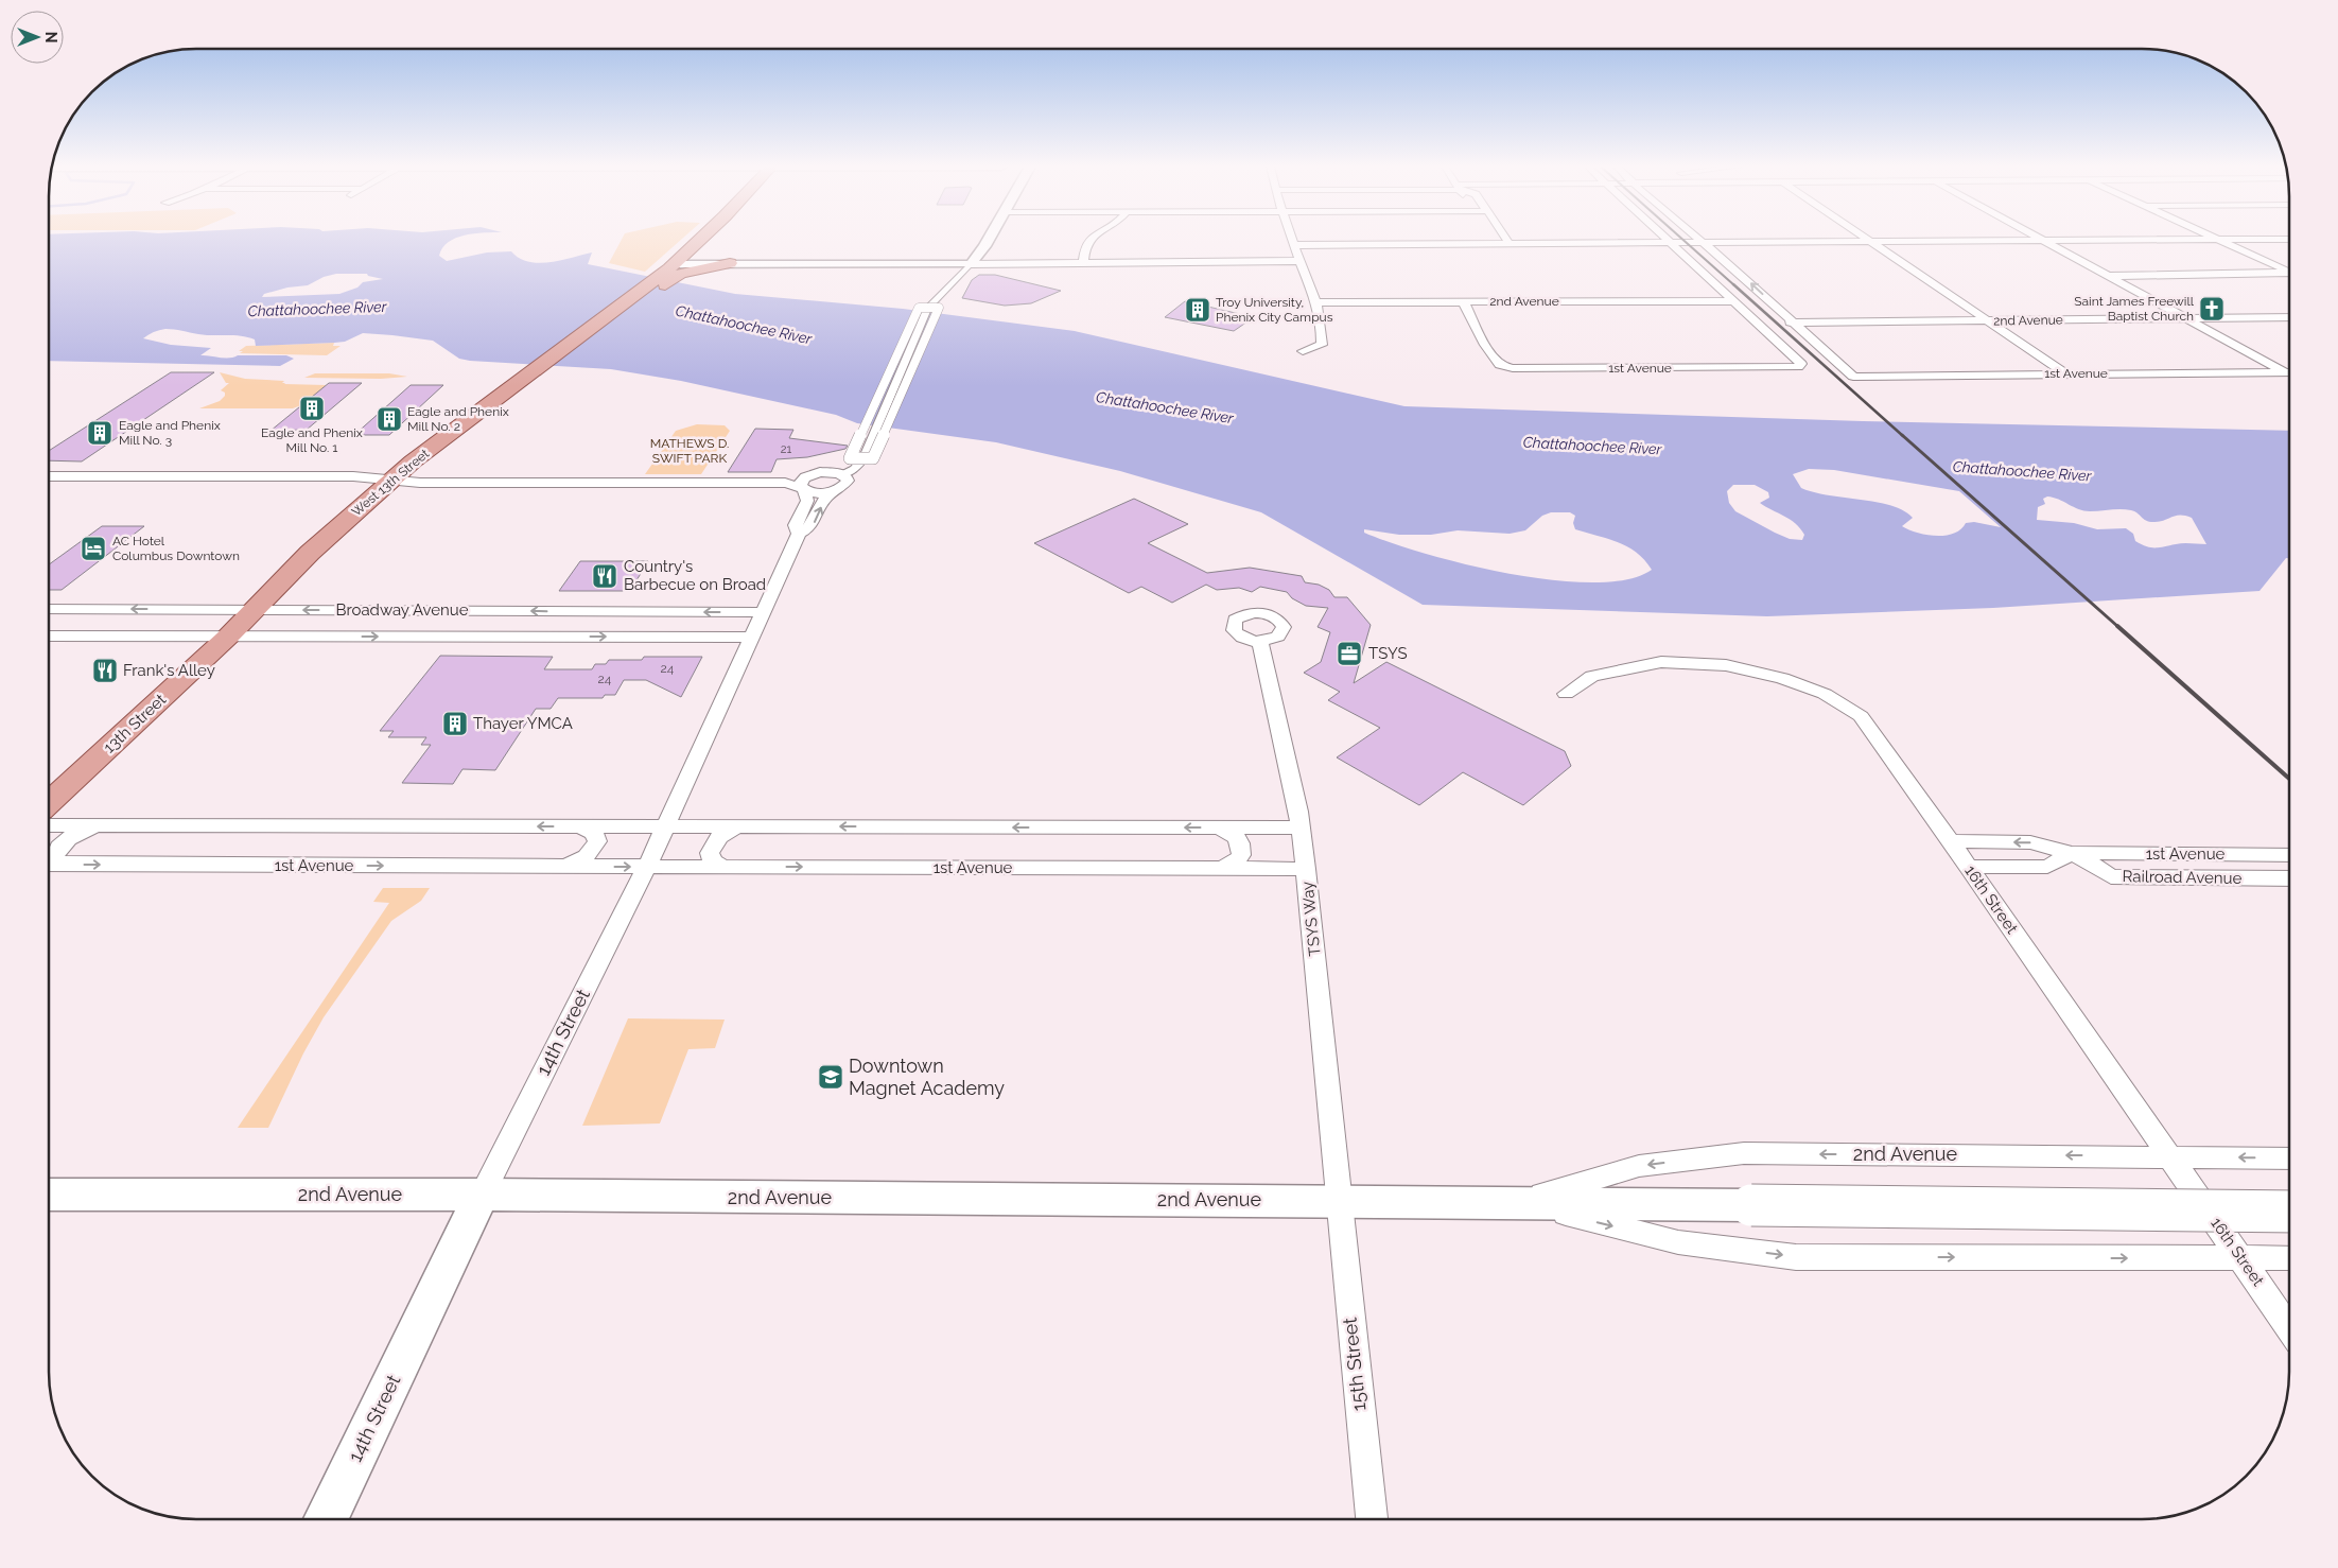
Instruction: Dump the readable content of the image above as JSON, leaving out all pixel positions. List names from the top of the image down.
{
  "streets": {
    "main road": [
      "2nd Avenue",
      "West 13th Street",
      "13th Street",
      "14th Street"
    ],
    "street": [
      "1st Avenue",
      "Broadway Avenue",
      "Railroad Avenue",
      "16th Street",
      "TSYS Way",
      "15th Street"
    ]
  },
  "crossings": [
    ["2nd Avenue", "1st Avenue"],
    ["2nd Avenue", "16th Street"],
    ["2nd Avenue", "TSYS Way"],
    ["2nd Avenue", "14th Street"],
    ["2nd Avenue", "15th Street"],
    ["1st Avenue", "Railroad Avenue"],
    ["1st Avenue", "16th Street"],
    ["1st Avenue", "TSYS Way"],
    ["1st Avenue", "14th Street"],
    ["West 13th Street", "Broadway Avenue"],
    ["West 13th Street", "13th Street"],
    ["Broadway Avenue", "13th Street"],
    ["Broadway Avenue", "14th Street"],
    ["TSYS Way", "15th Street"]
  ],
  "water": ["Chattahoochee River"],
  "parks": ["MATHEWS D. SWIFT PARK"],
  "places": {
    "church": ["Saint James Freewill Baptist Church"],
    "building": [
      "Troy University, Phenix City Campus",
      "Eagle and Phenix Mill No. 1",
      "Eagle and Phenix Mill No. 2",
      "Eagle and Phenix Mill No. 3",
      "Thayer YMCA"
    ],
    "hotel": ["AC Hotel Columbus Downtown"],
    "restaurant": ["Country's Barbecue on Broad", "Frank's Alley"],
    "office": ["TSYS"],
    "school or university": ["Downtown Magnet Academy"]
  },
  "house_numbers": ["21", "24", "24"],
  "north": "right"
}
